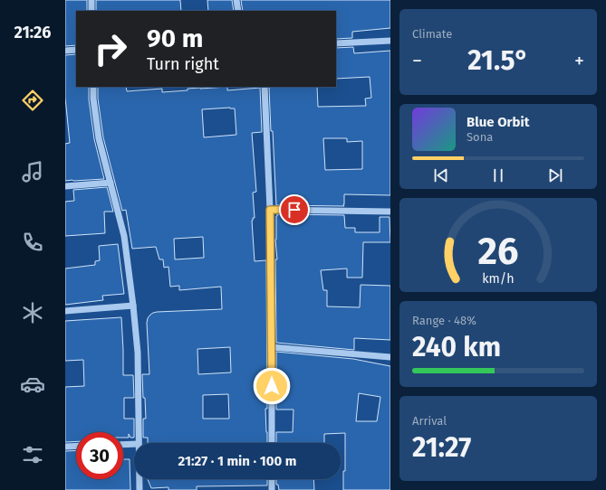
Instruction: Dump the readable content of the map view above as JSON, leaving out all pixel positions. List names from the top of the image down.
{
  "page": {
    "tabs": "21:26",
    "tile": [
      "Climate",
      ["Range · 48%", "240 km"],
      ["Arrival", "21:27"]
    ],
    "turn": ["90 m", "Turn right"],
    "heat": ["−", "21.5°", "+"],
    "song": ["Blue Orbit", "Sona"],
    "limit": "30",
    "trip": "21:27 · 1 min · 100 m",
    "gauge": ["26", "km/h"]
  }
}
